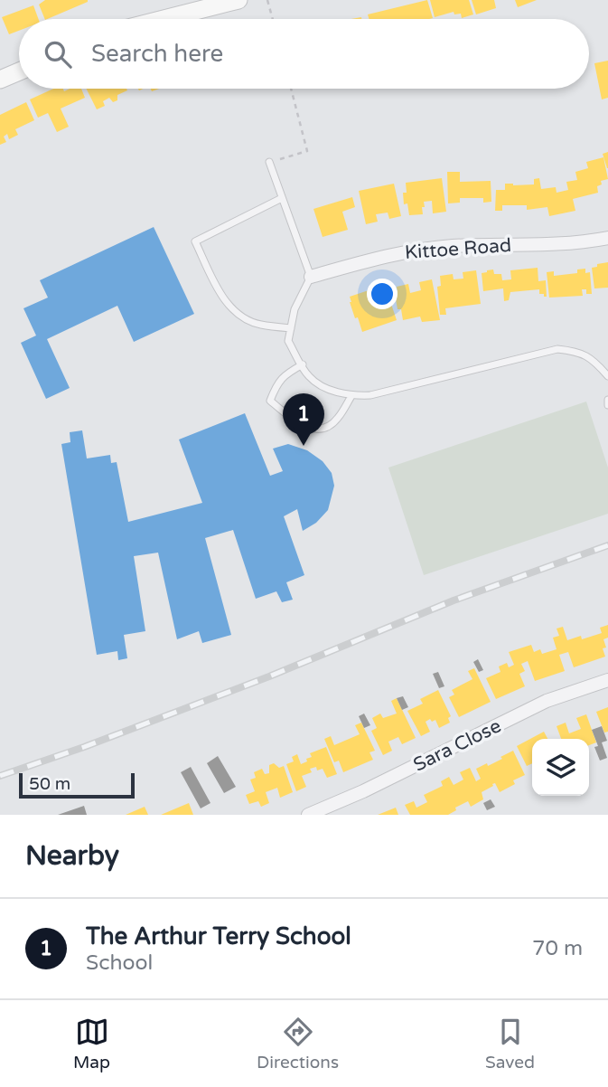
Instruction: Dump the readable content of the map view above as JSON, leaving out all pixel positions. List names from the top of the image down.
{
  "streets": {
    "street": ["Kittoe Road", "Sara Close"]
  },
  "scale_bar": "50 m",
  "page": {
    "search": "Search here",
    "pins": "1",
    "scale": "50 m",
    "heading": "Nearby",
    "list": [
      {
        "mark": "1",
        "name": "The Arthur Terry School",
        "note": "School",
        "value": "70 m"
      }
    ],
    "nav": ["Map", "Directions", "Saved"]
  }
}
